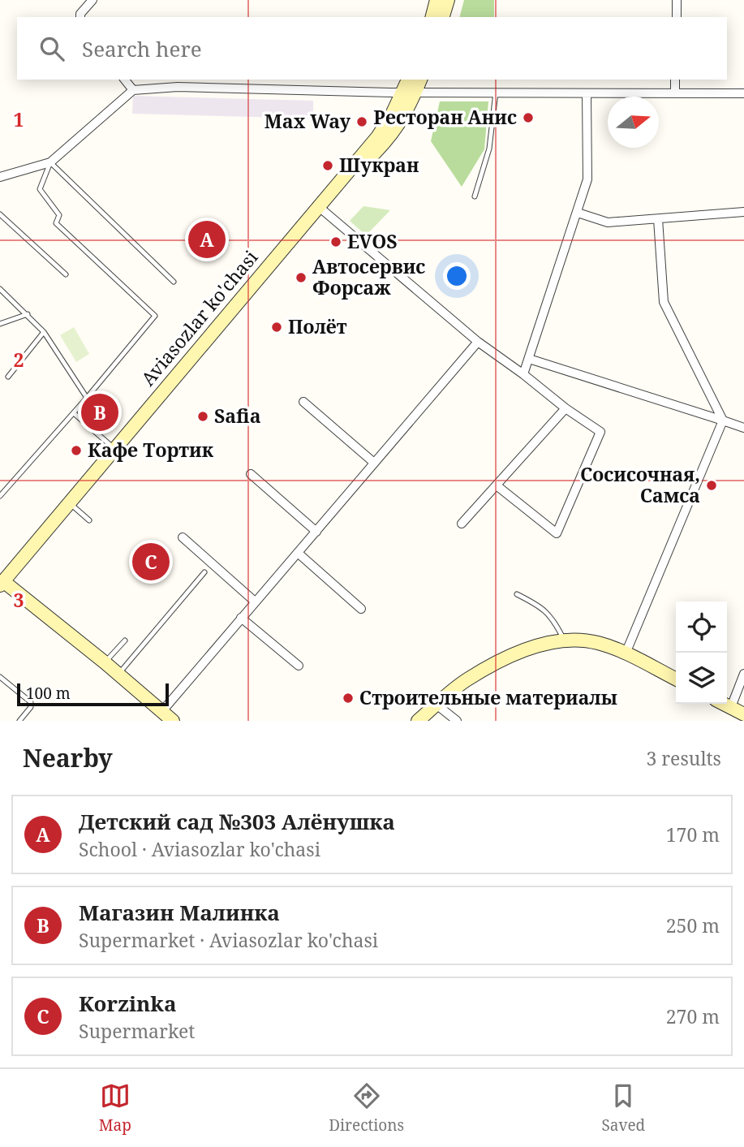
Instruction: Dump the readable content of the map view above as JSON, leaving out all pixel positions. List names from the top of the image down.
{
  "streets": {
    "main road": ["Aviasozlar ko'chasi"]
  },
  "places": [
    "Ресторан Анис",
    "Max Way",
    "Шукран",
    "EVOS",
    "Автосервис Форсаж",
    "Полёт",
    "Safia",
    "Кафе Тортик",
    "Сосисочная, Самса",
    "Строительные материалы"
  ],
  "scale_bar": "100 m",
  "north": "right",
  "page": {
    "search": "Search here",
    "pins": ["A", "B", "C"],
    "scale": "100 m",
    "heading": ["Nearby", "3 results"],
    "list": [
      {
        "mark": "A",
        "name": "Детский сад №303 Алёнушка",
        "note": "School · Aviasozlar ko'chasi",
        "value": "170 m"
      },
      {
        "mark": "B",
        "name": "Магазин Малинка",
        "note": "Supermarket · Aviasozlar ko'chasi",
        "value": "250 m"
      },
      {
        "mark": "C",
        "name": "Korzinka",
        "note": "Supermarket",
        "value": "270 m"
      }
    ],
    "nav": ["Map", "Directions", "Saved"]
  },
  "grid": {
    "rows": ["1", "2", "3"]
  }
}
